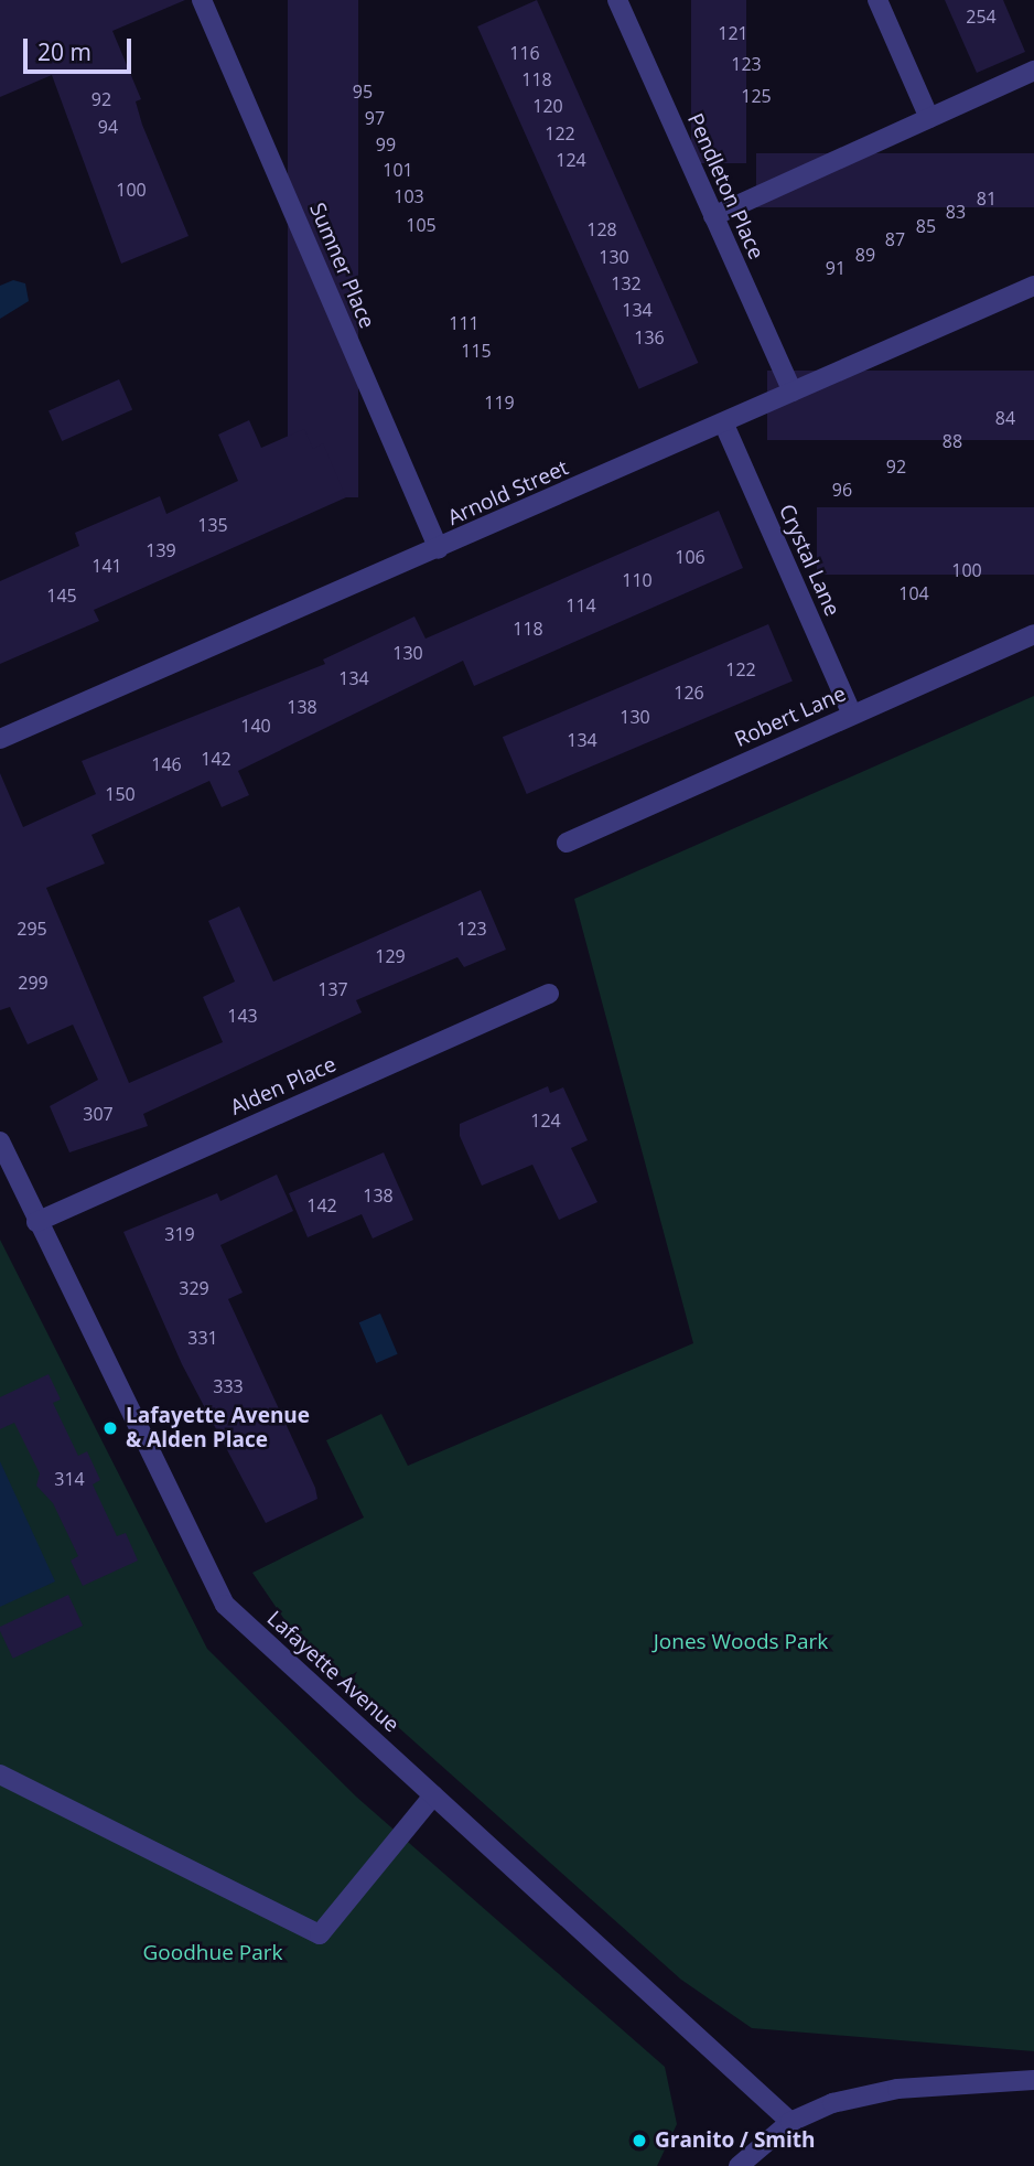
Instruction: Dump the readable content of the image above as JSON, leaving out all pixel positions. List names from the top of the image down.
{
  "streets": {
    "street": [
      "Pendleton Place",
      "Sumner Place",
      "Arnold Street",
      "Crystal Lane",
      "Robert Lane",
      "Alden Place",
      "Lafayette Avenue"
    ]
  },
  "crossings": [
    ["Pendleton Place", "Arnold Street"],
    ["Sumner Place", "Arnold Street"],
    ["Arnold Street", "Crystal Lane"],
    ["Crystal Lane", "Robert Lane"],
    ["Alden Place", "Lafayette Avenue"]
  ],
  "parks": ["Jones Woods Park", "Goodhue Park"],
  "places": ["Lafayette Avenue & Alden Place", "Granito / Smith"],
  "house_numbers": [
    "254",
    "121",
    "116",
    "123",
    "118",
    "95",
    "125",
    "92",
    "120",
    "97",
    "94",
    "122",
    "99",
    "124",
    "101",
    "100",
    "103",
    "81",
    "83",
    "105",
    "85",
    "128",
    "87",
    "89",
    "130",
    "91",
    "132",
    "134",
    "111",
    "136",
    "115",
    "119",
    "84",
    "88",
    "92",
    "96",
    "135",
    "139",
    "106",
    "141",
    "100",
    "110",
    "104",
    "145",
    "114",
    "118",
    "130",
    "122",
    "134",
    "126",
    "138",
    "130",
    "140",
    "134",
    "142",
    "146",
    "150",
    "295",
    "123",
    "129",
    "299",
    "137",
    "143",
    "307",
    "124",
    "138",
    "142",
    "319",
    "329",
    "331",
    "333",
    "314"
  ],
  "scale_bar": "20 m"
}
